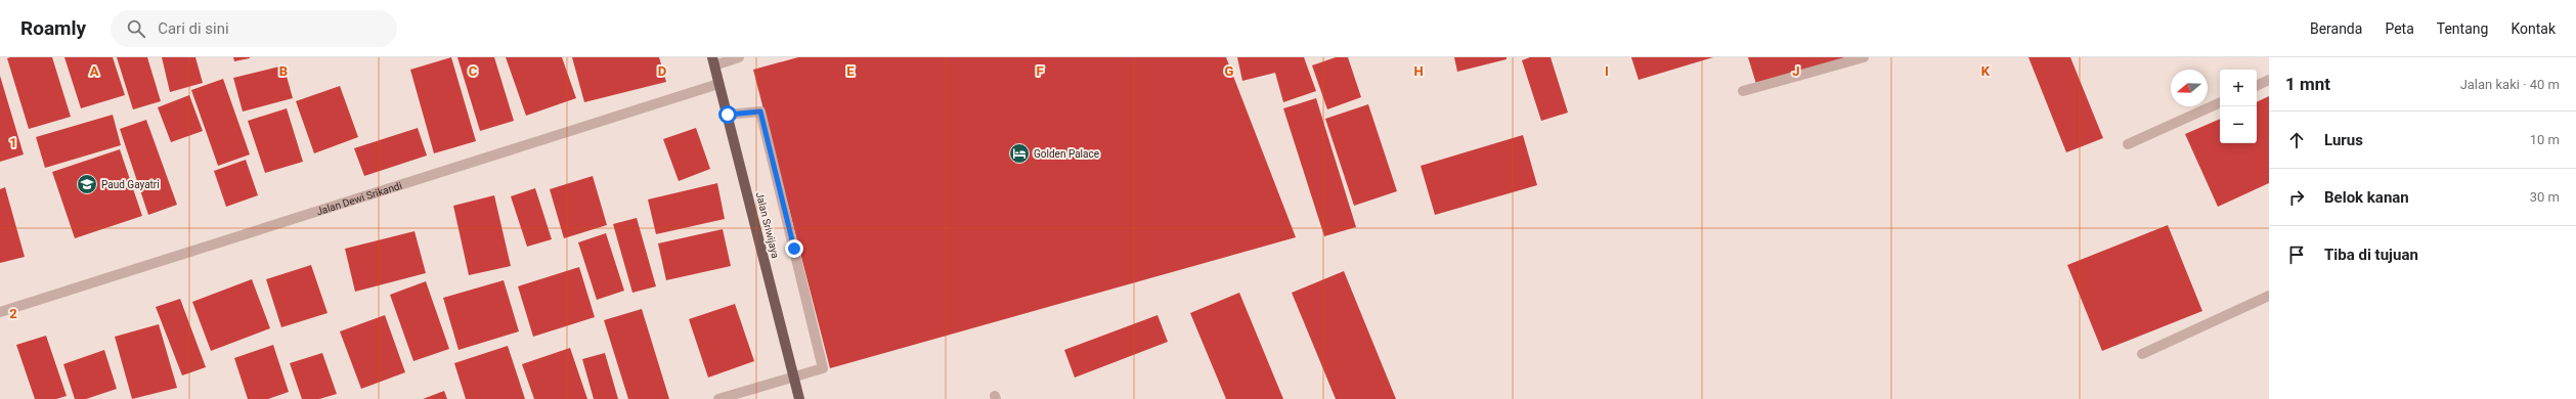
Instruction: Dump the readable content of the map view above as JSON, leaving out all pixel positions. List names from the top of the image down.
{
  "streets": {
    "main road": ["Jalan Sriwijaya"],
    "street": ["Jalan Dewi Srikandi"]
  },
  "crossings": [
    ["Jalan Dewi Srikandi", "Jalan Sriwijaya"]
  ],
  "places": {
    "hotel": ["Golden Palace"],
    "school or university": ["Paud Gayatri"]
  },
  "north": "left",
  "page": {
    "header": "Roamly",
    "search": "Cari di sini",
    "nav": [
      "Beranda",
      "Peta",
      "Tentang",
      "Kontak"
    ],
    "heading": ["1 mnt", "Jalan kaki · 40 m"],
    "map_buttons": ["+", "−"],
    "list": [
      ["Lurus", "10 m"],
      ["Belok kanan", "30 m"],
      "Tiba di tujuan"
    ]
  },
  "grid": {
    "columns": [
      "A",
      "B",
      "C",
      "D",
      "E",
      "F",
      "G",
      "H",
      "I",
      "J",
      "K"
    ],
    "rows": ["1", "2"]
  }
}
